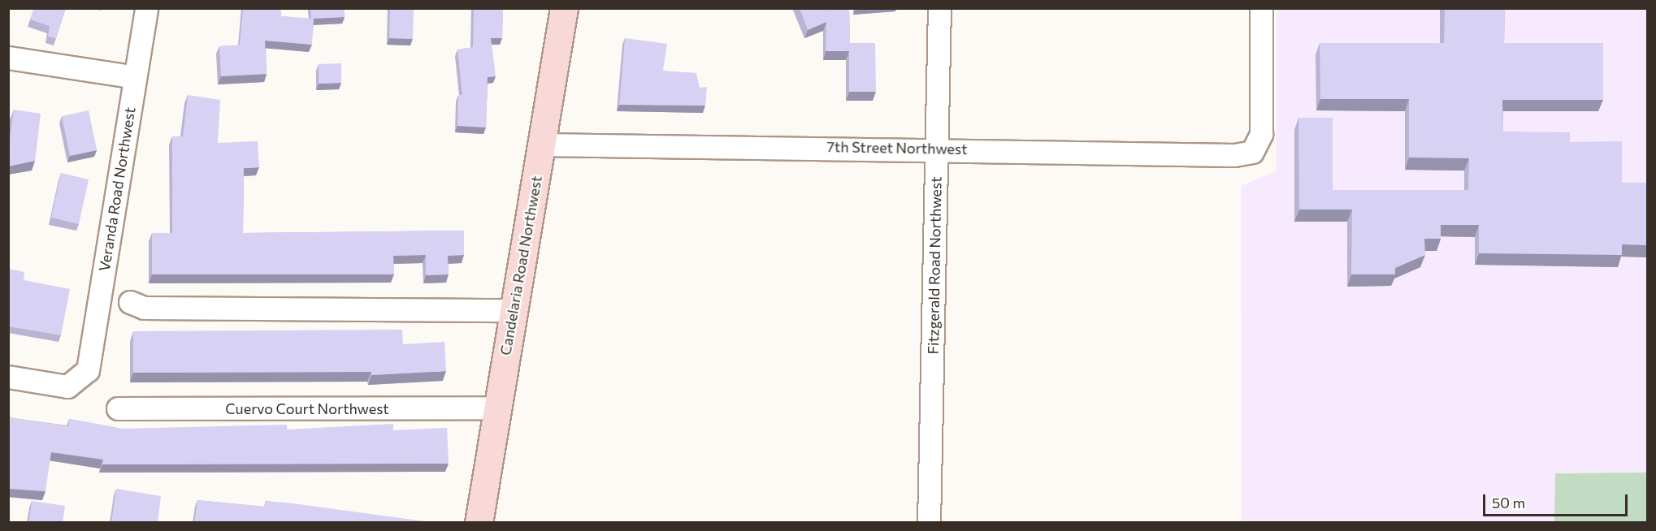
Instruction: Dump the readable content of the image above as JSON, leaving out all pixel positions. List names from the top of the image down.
{
  "streets": {
    "main road": ["Candelaria Road Northwest"],
    "street": [
      "7th Street Northwest",
      "Veranda Road Northwest",
      "Fitzgerald Road Northwest",
      "Cuervo Court Northwest"
    ]
  },
  "crossings": [
    ["7th Street Northwest", "Candelaria Road Northwest"],
    ["7th Street Northwest", "Fitzgerald Road Northwest"],
    ["Candelaria Road Northwest", "Cuervo Court Northwest"]
  ],
  "scale_bar": "50 m"
}
